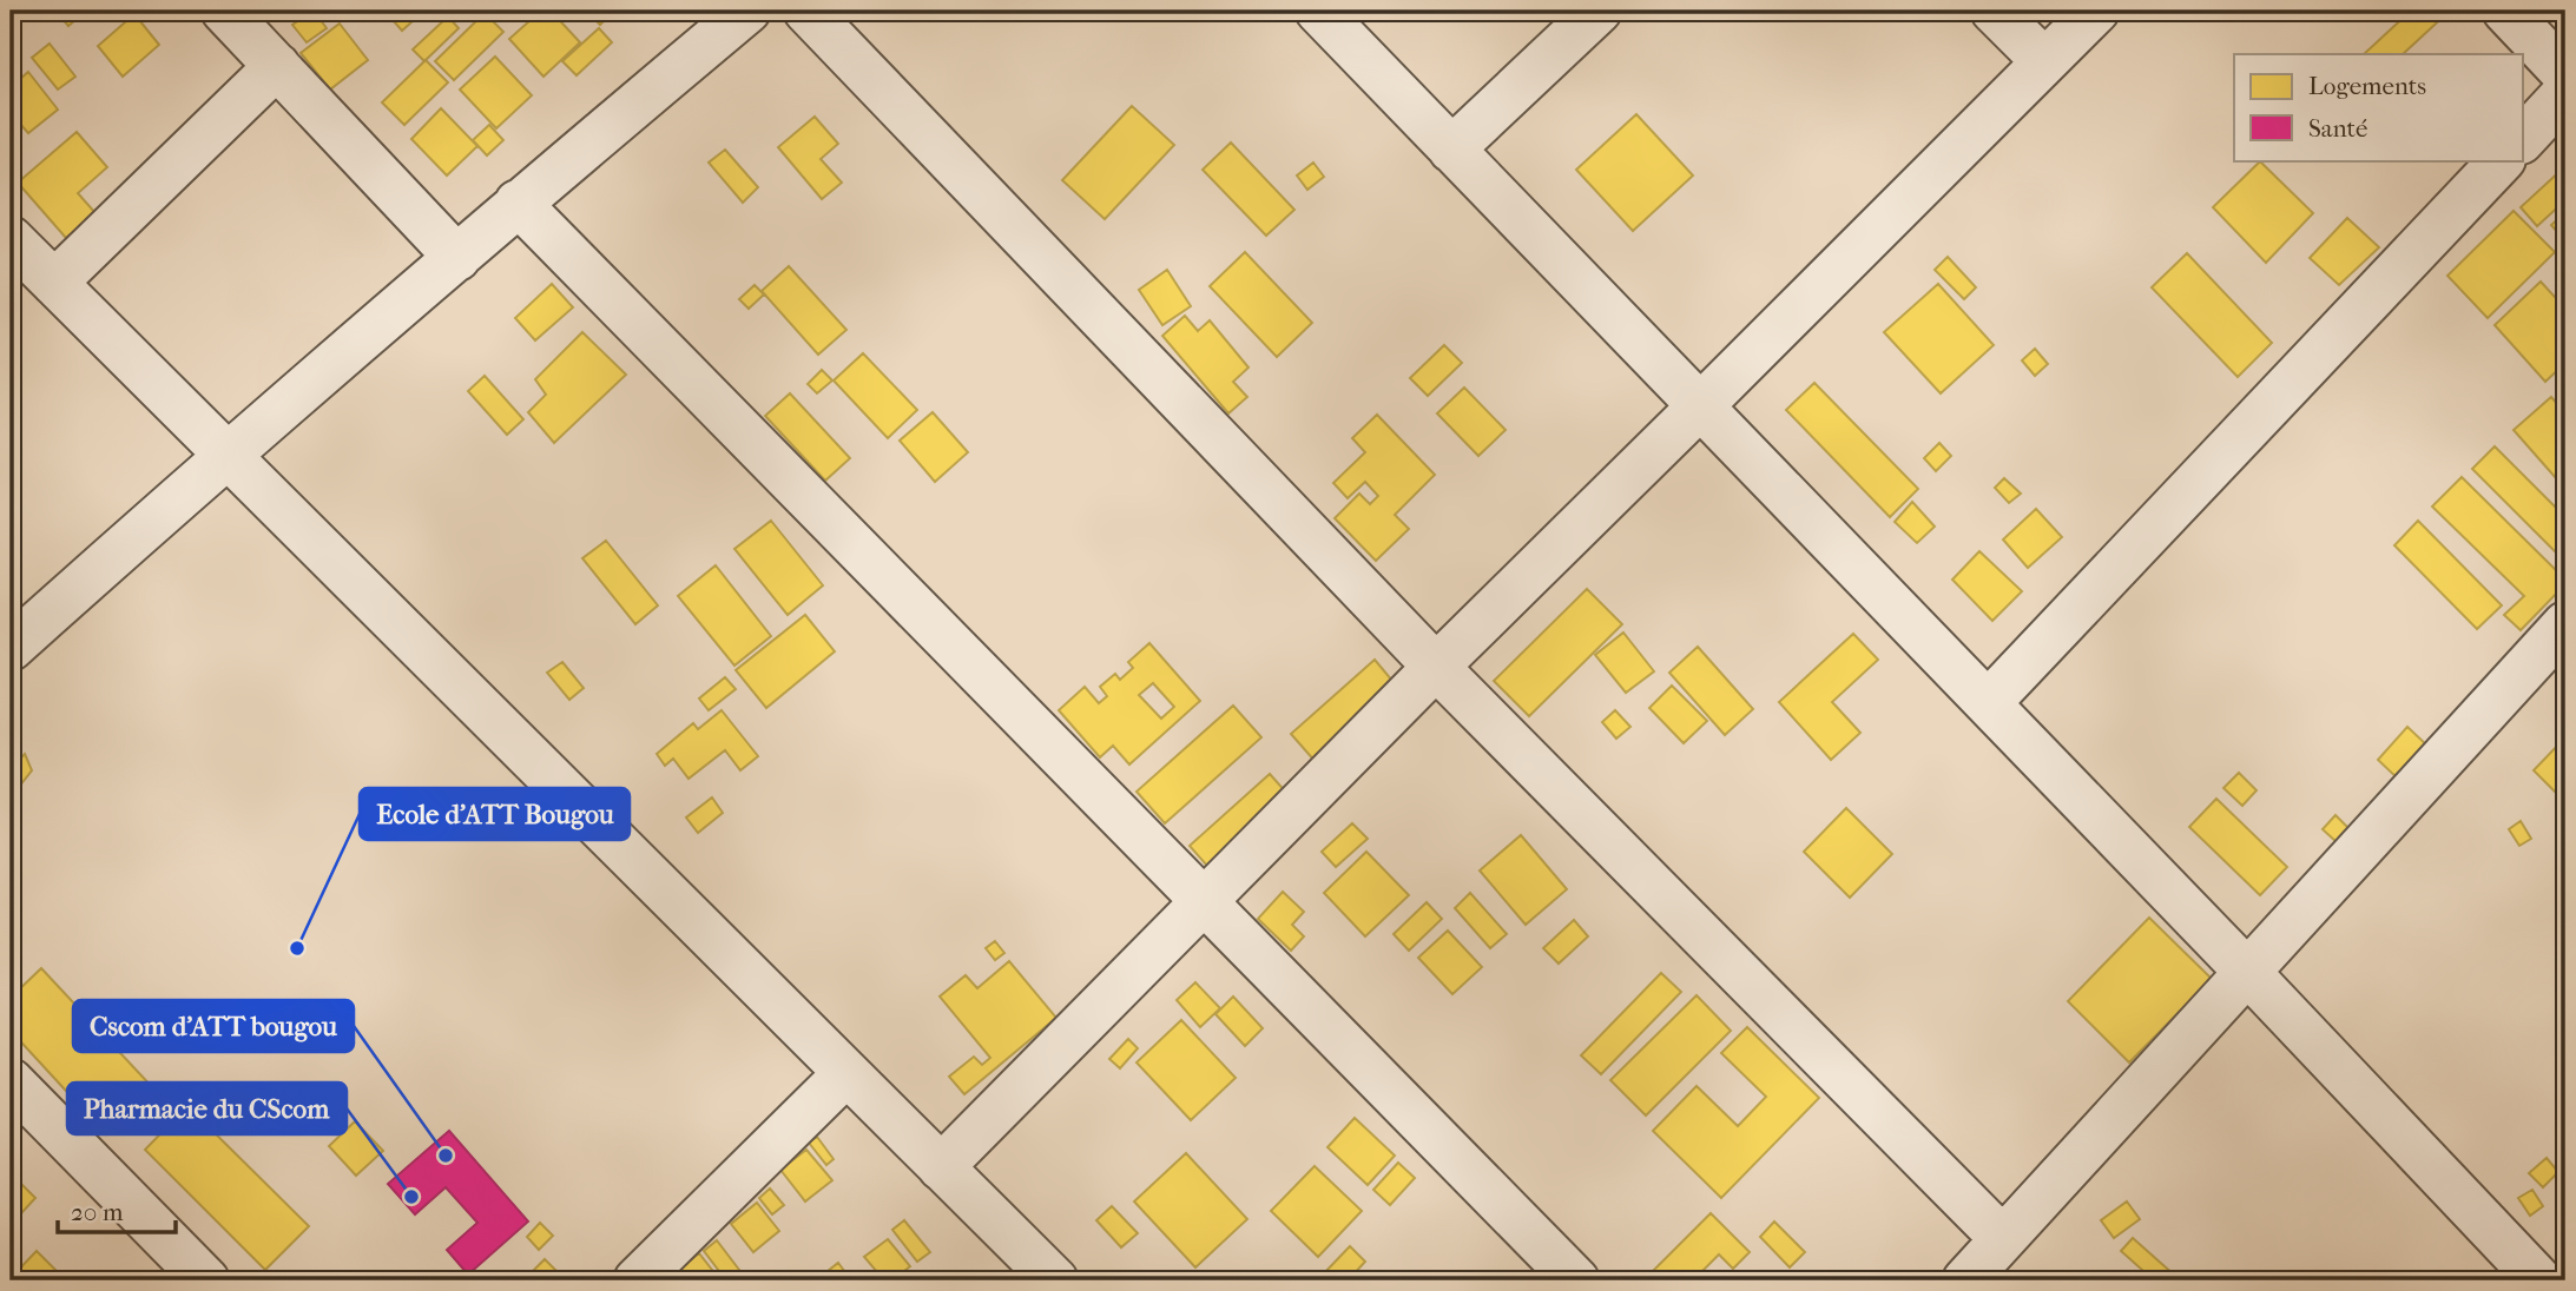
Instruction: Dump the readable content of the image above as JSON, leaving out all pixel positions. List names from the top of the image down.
{
  "places": ["Ecole d'ATT Bougou", "Cscom d'ATT bougou", "Pharmacie du CScom"],
  "legend": ["Logements", "Santé"],
  "scale_bar": "20 m"
}
